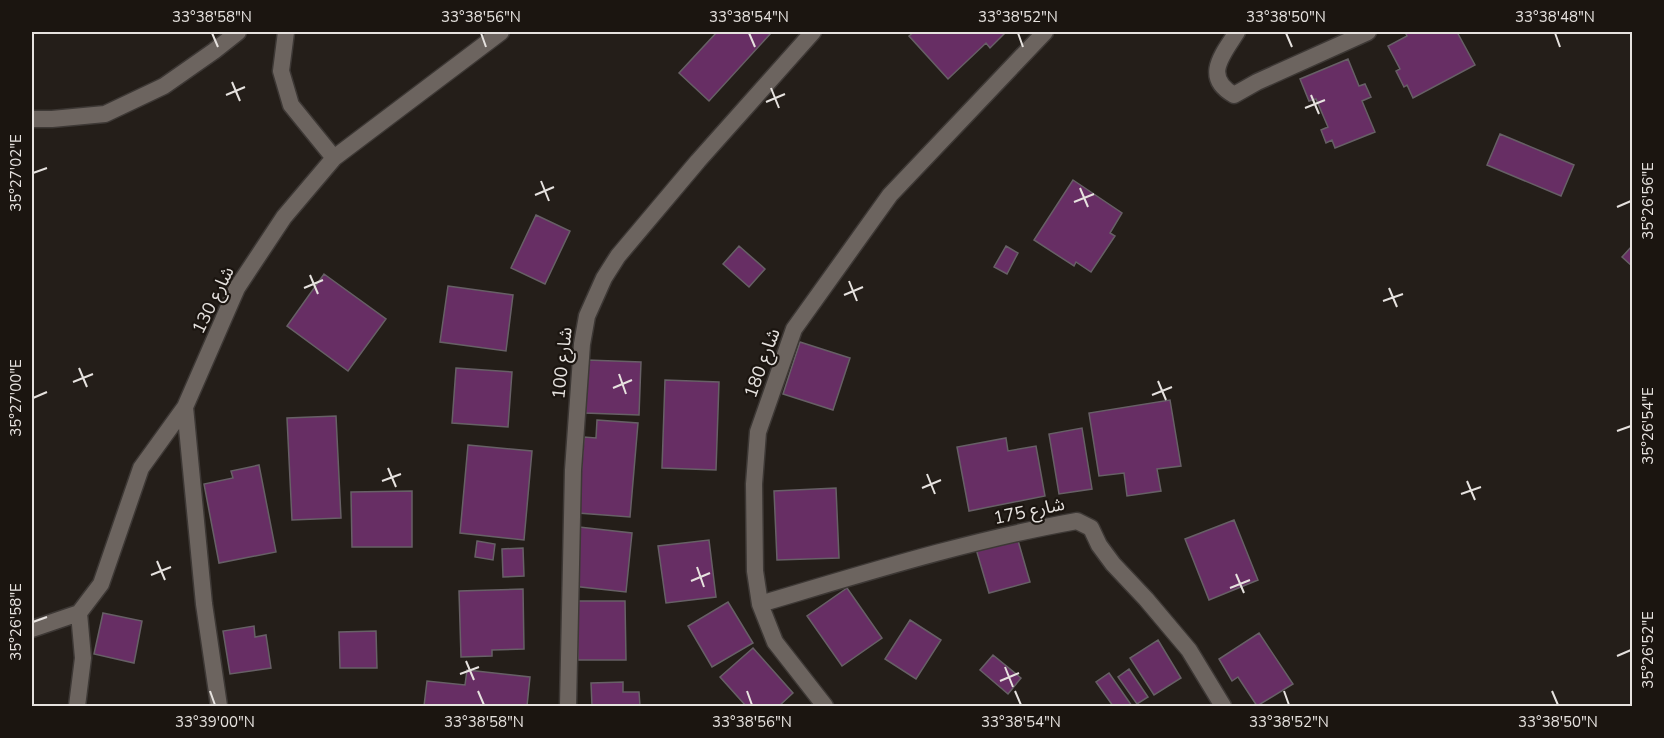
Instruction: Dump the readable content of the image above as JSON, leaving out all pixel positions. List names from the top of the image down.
{
  "streets": {
    "street": [
      "شارع 130",
      "شارع 100",
      "شارع 180",
      "شارع 175"
    ]
  },
  "crossings": [
    ["شارع 180", "شارع 175"]
  ],
  "coordinates": [
    "33°38'58\"N",
    "33°38'56\"N",
    "33°38'54\"N",
    "33°38'52\"N",
    "33°38'50\"N",
    "33°38'48\"N",
    "35°27'02\"E",
    "35°26'56\"E",
    "35°27'00\"E",
    "35°26'54\"E",
    "35°26'58\"E",
    "35°26'52\"E",
    "33°39'00\"N"
  ]
}
